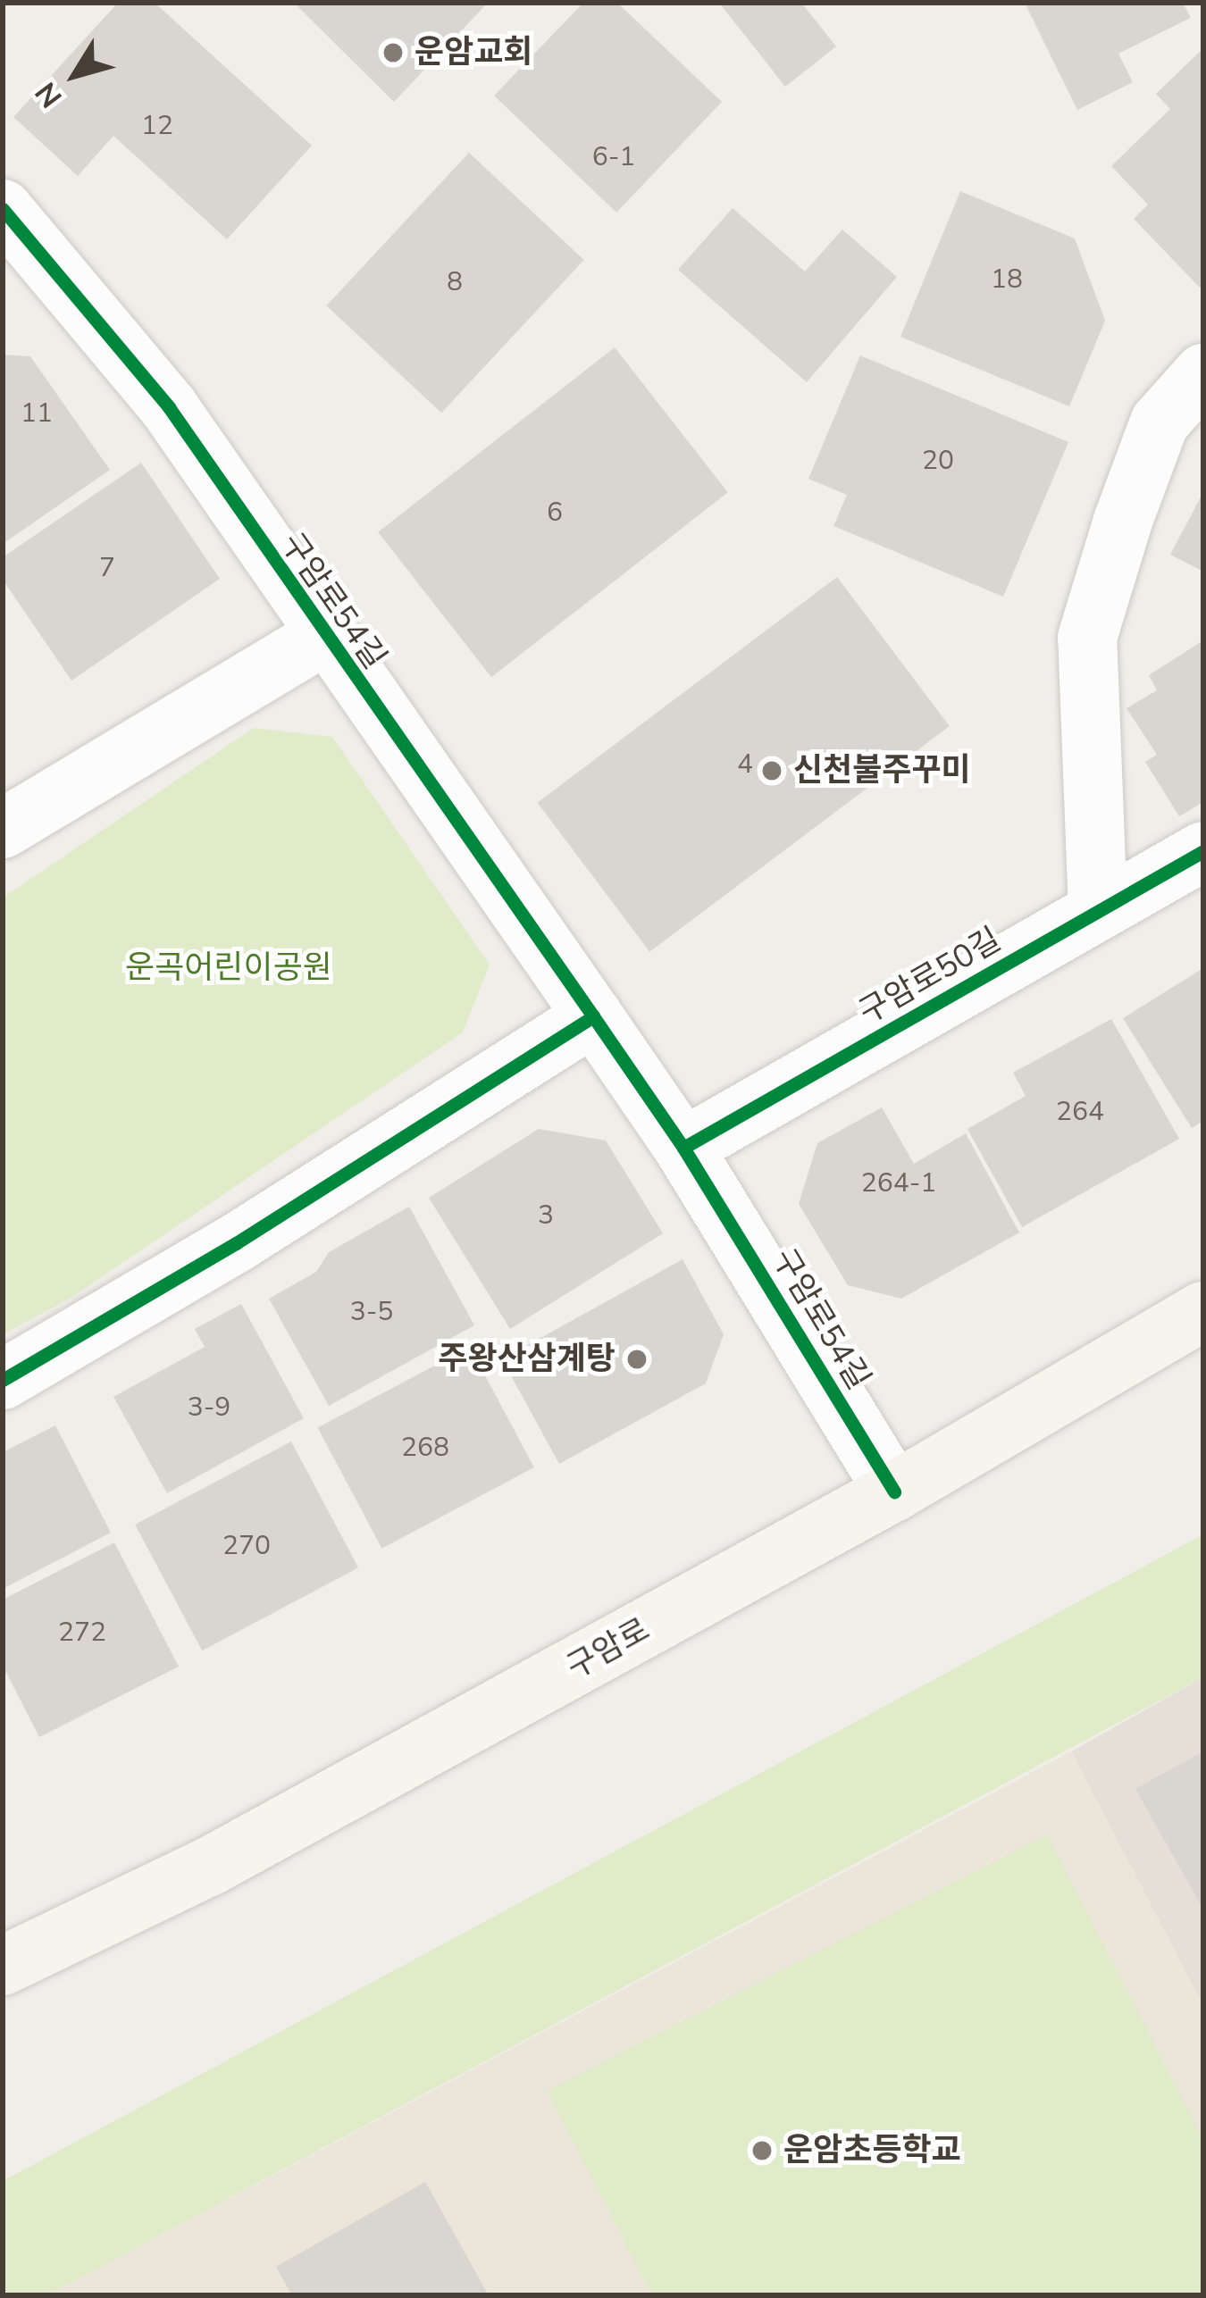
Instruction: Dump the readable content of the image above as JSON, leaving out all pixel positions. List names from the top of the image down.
{
  "streets": {
    "main road": ["구암로"],
    "street": ["구암로54길", "구암로50길"]
  },
  "crossings": [
    ["구암로54길", "구암로50길"],
    ["구암로54길", "구암로"]
  ],
  "parks": ["운곡어린이공원"],
  "places": [
    "운암교회",
    "신천불주꾸미",
    "주왕산삼계탕",
    "운암초등학교"
  ],
  "house_numbers": [
    "12",
    "6-1",
    "18",
    "8",
    "11",
    "20",
    "6",
    "7",
    "4",
    "264",
    "264-1",
    "3",
    "3-5",
    "3-9",
    "268",
    "270",
    "272"
  ],
  "north": "bottom left"
}
